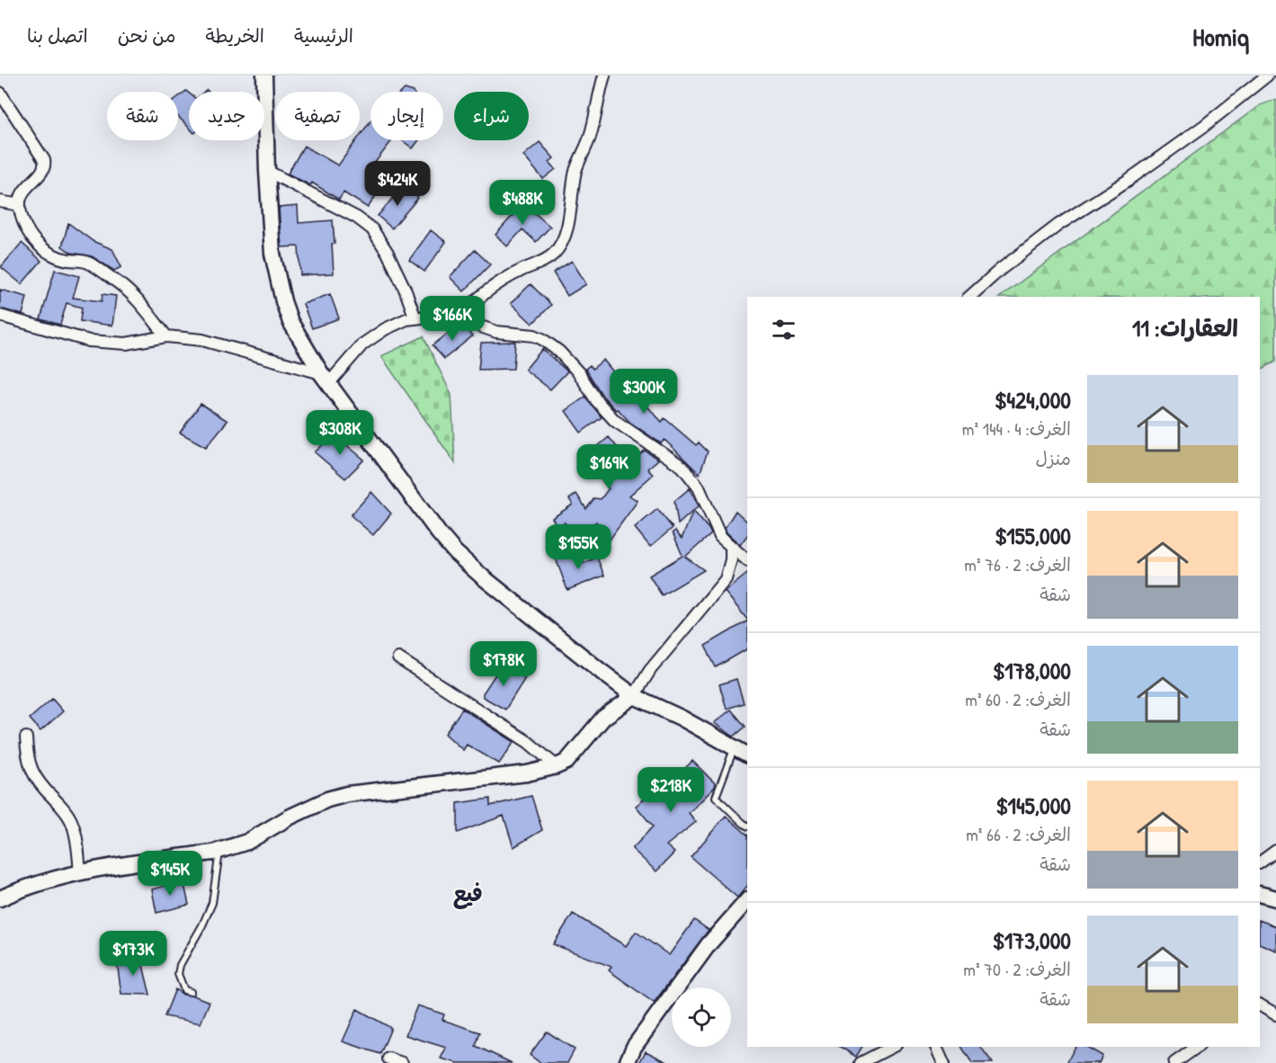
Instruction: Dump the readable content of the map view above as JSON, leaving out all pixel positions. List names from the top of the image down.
{
  "districts": ["فيع"],
  "page": {
    "header": "Homiq",
    "nav": [
      "الرئيسية",
      "الخريطة",
      "من نحن",
      "اتصل بنا"
    ],
    "chip": [
      "شراء",
      "إيجار",
      "تصفية",
      "جديد",
      "شقة"
    ],
    "price": [
      "$424K",
      "$488K",
      "$166K",
      "$300K",
      "$308K",
      "$169K",
      "$155K",
      "$178K",
      "$218K",
      "$145K",
      "$173K"
    ],
    "heading": "العقارات: 11",
    "list": [
      {
        "name": "$424,000",
        "note": "الغرف: 4 · 144 m² · منزل"
      },
      {
        "name": "$155,000",
        "note": "الغرف: 2 · 76 m² · شقة"
      },
      {
        "name": "$178,000",
        "note": "الغرف: 2 · 60 m² · شقة"
      },
      {
        "name": "$145,000",
        "note": "الغرف: 2 · 66 m² · شقة"
      },
      {
        "name": "$173,000",
        "note": "الغرف: 2 · 70 m² · شقة"
      }
    ]
  }
}
